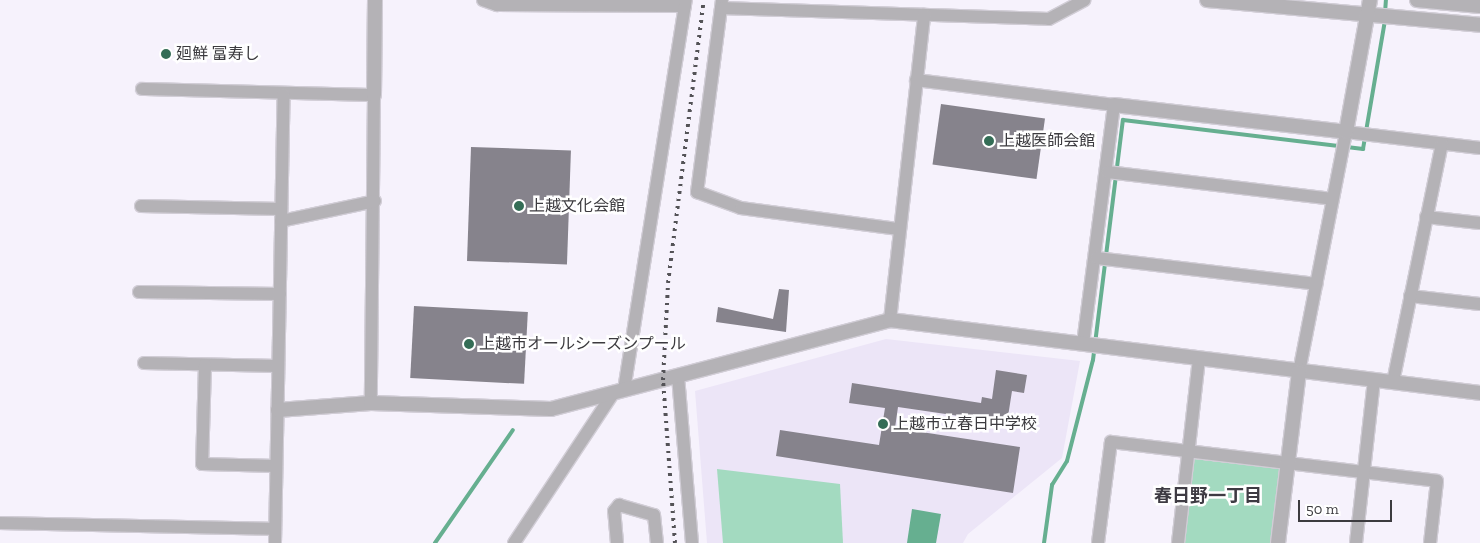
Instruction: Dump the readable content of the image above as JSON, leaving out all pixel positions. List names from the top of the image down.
{
  "districts": ["春日野一丁目"],
  "places": [
    "廻鮮 富寿し",
    "上越医師会館",
    "上越文化会館",
    "上越市オールシーズンプール",
    "上越市立春日中学校"
  ],
  "scale_bar": "50 m"
}
